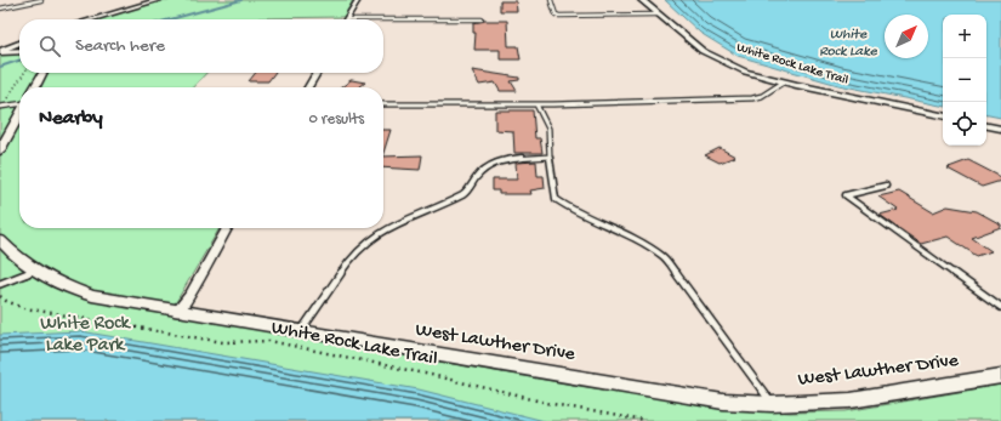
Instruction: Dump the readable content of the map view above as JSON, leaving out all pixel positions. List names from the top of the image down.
{
  "streets": {
    "street": ["West Lawther Drive"],
    "path": ["White Rock Lake Trail"]
  },
  "water": ["White Rock Lake"],
  "parks": ["White Rock Lake Park"],
  "north": "top right",
  "page": {
    "map_buttons": ["+", "−"],
    "search": "Search here",
    "heading": ["Nearby", "0 results"]
  }
}
